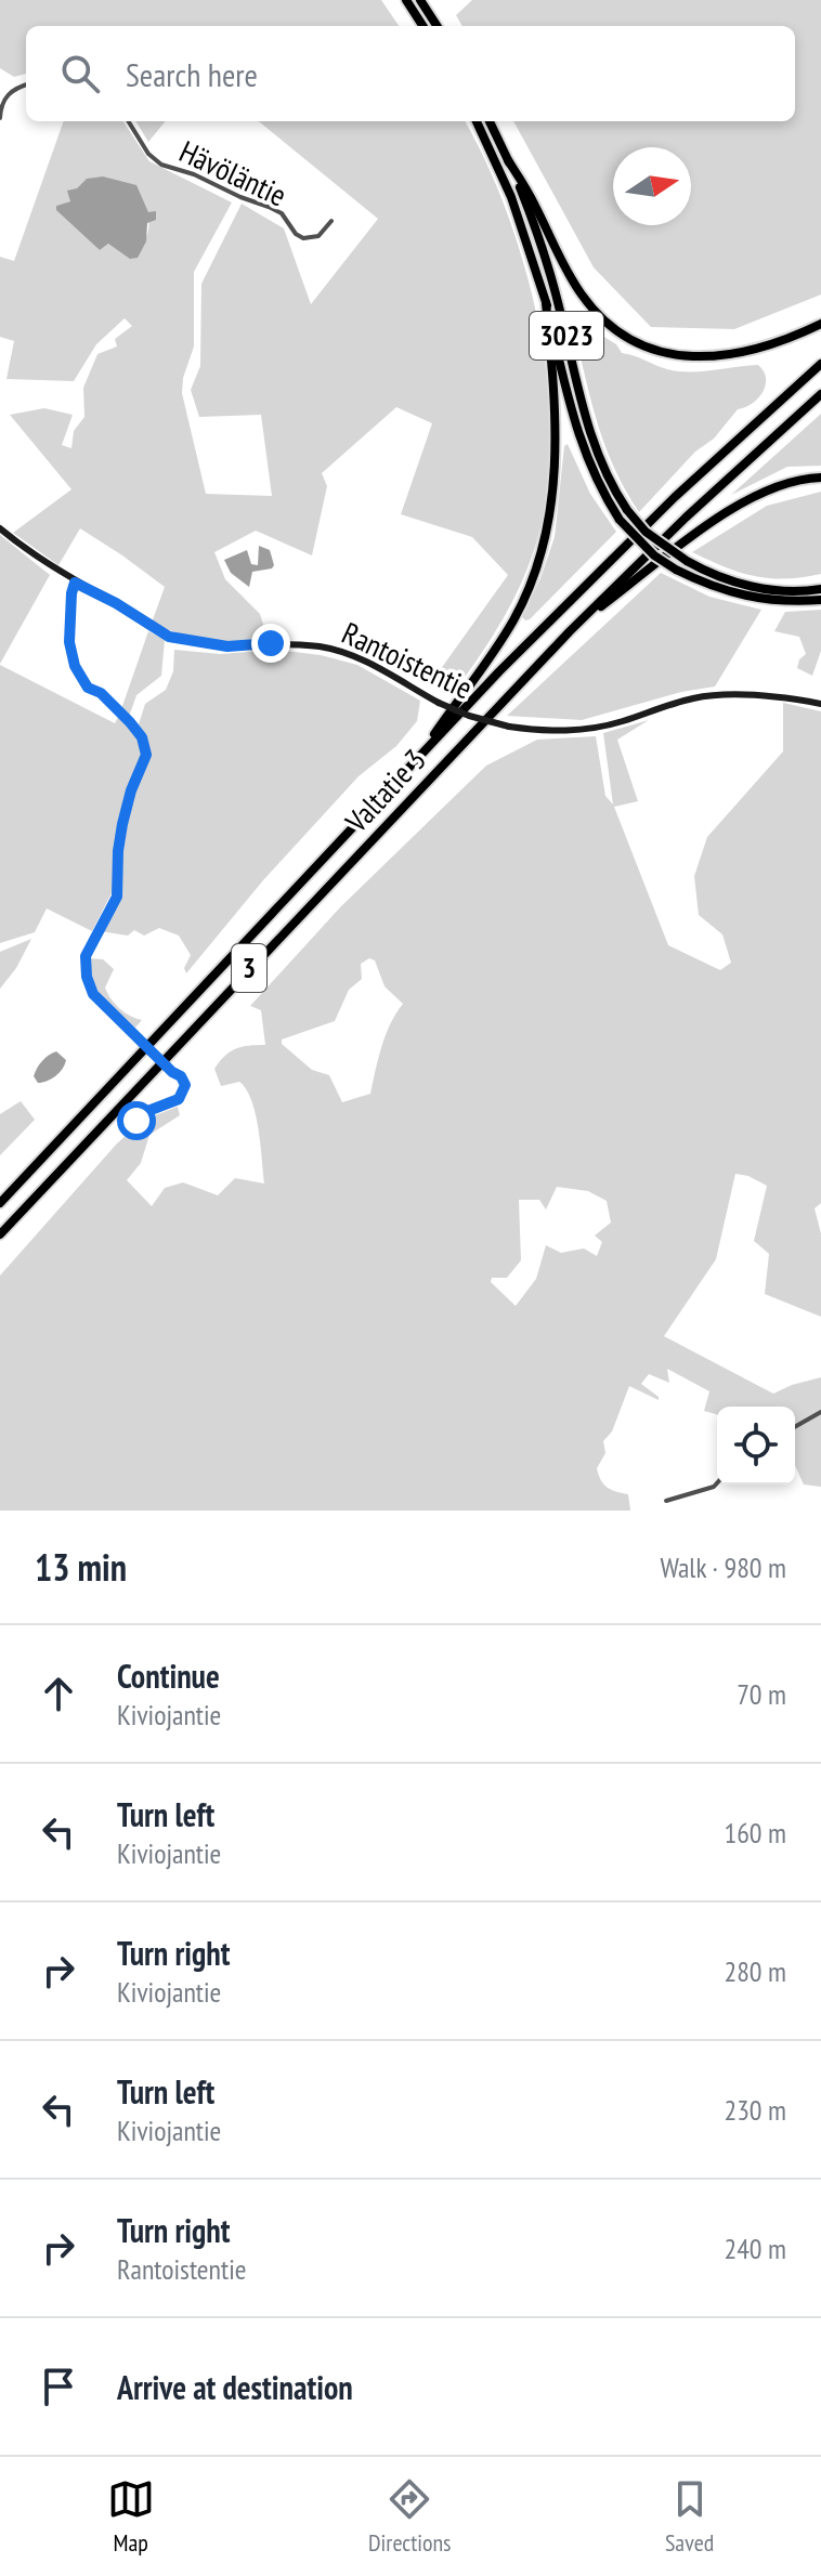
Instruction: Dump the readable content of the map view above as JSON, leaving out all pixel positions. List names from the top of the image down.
{
  "streets": {
    "highway": ["3023", "Valtatie 3", "3"],
    "street": ["Hävöläntie", "Rantoistentie"]
  },
  "north": "right",
  "page": {
    "search": "Search here",
    "heading": ["13 min", "Walk · 980 m"],
    "list": [
      ["Continue", "Kiviojantie", "70 m"],
      ["Turn left", "Kiviojantie", "160 m"],
      ["Turn right", "Kiviojantie", "280 m"],
      ["Turn left", "Kiviojantie", "230 m"],
      ["Turn right", "Rantoistentie", "240 m"],
      "Arrive at destination"
    ],
    "nav": ["Map", "Directions", "Saved"]
  }
}
